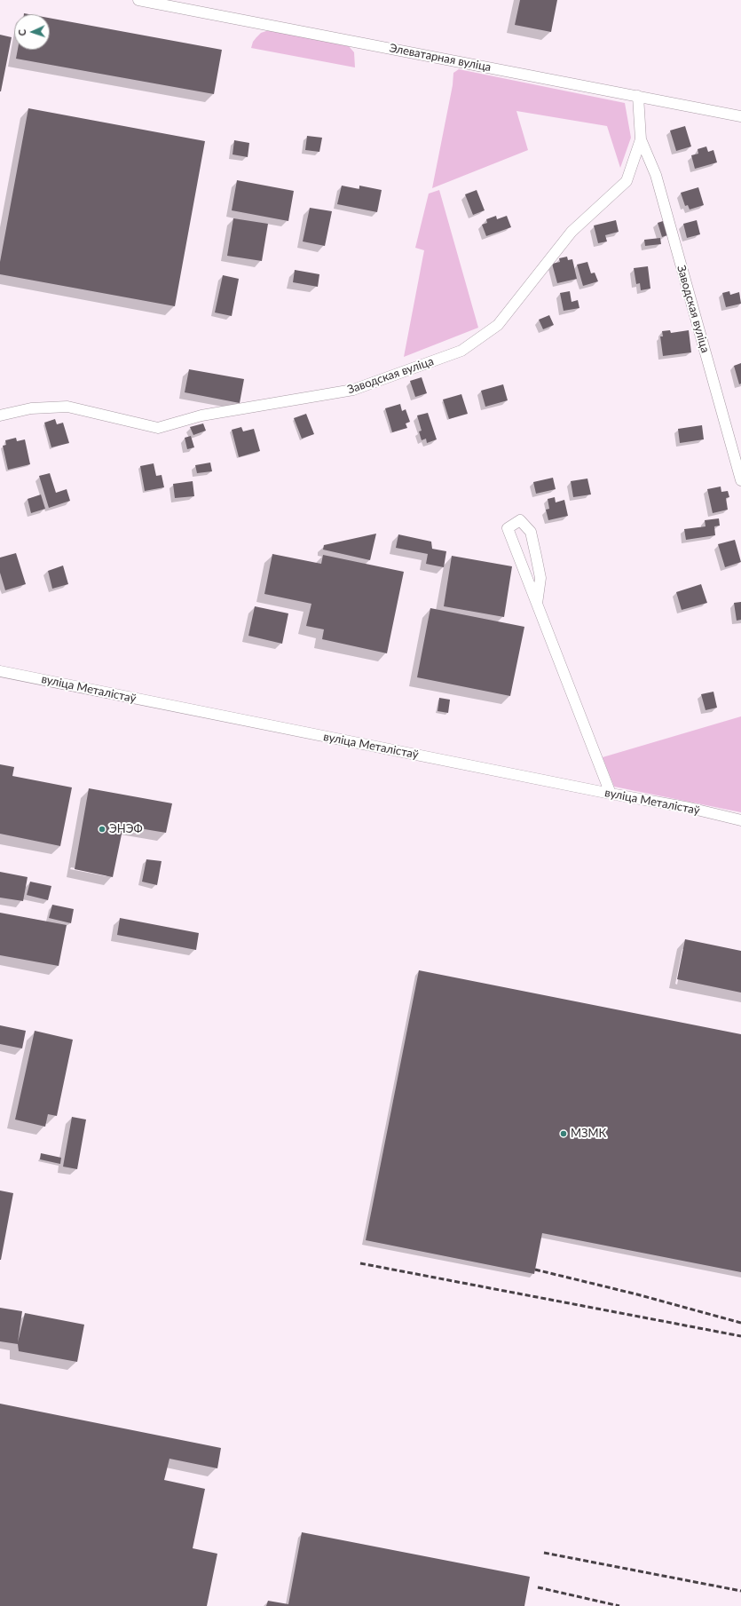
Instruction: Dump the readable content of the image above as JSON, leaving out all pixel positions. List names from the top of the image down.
{
  "streets": {
    "street": ["Элеватарная вуліца", "Заводская вуліца", "вуліца Металістаў"]
  },
  "crossings": [
    ["Элеватарная вуліца", "Заводская вуліца"]
  ],
  "places": ["ЭНЭФ", "МЗМК"],
  "north": "left"
}
